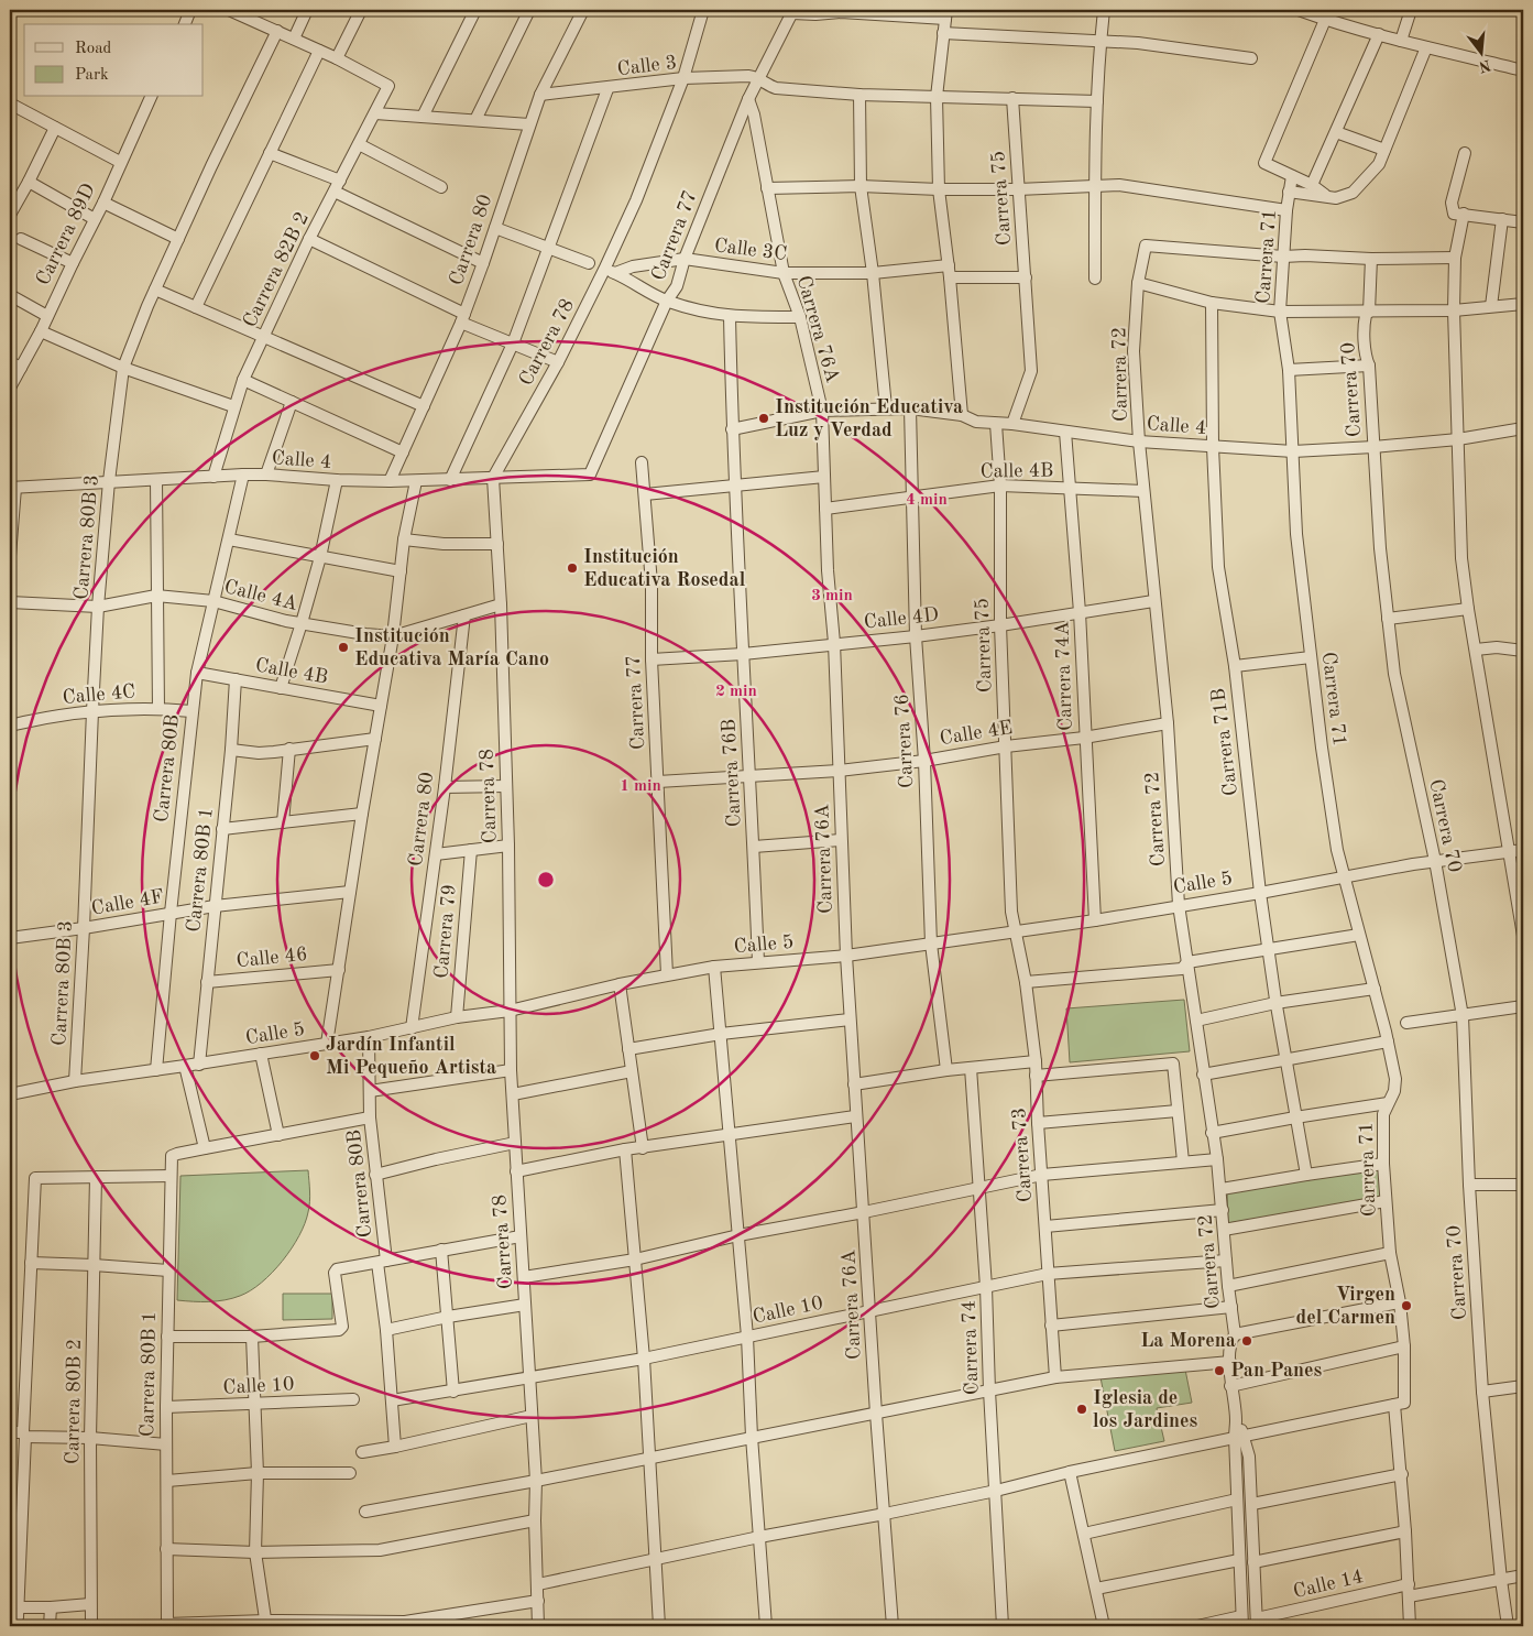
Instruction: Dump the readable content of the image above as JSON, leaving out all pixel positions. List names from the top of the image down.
{
  "streets": {
    "street": [
      "Calle 3",
      "Carrera 75",
      "Carrera 89D",
      "Carrera 77",
      "Carrera 80",
      "Calle 3C",
      "Carrera 71",
      "Carrera 82B 2",
      "Carrera 76A",
      "Carrera 78",
      "Carrera 72",
      "Carrera 70",
      "Calle 4",
      "Calle 4B",
      "Carrera 80B 3",
      "Calle 4A",
      "Calle 4D",
      "Carrera 74A",
      "Calle 4C",
      "Calle 4E",
      "Carrera 76",
      "Carrera 71B",
      "Carrera 80B",
      "Carrera 76B",
      "Carrera 80B 1",
      "Calle 5",
      "Calle 4F",
      "Carrera 79",
      "Calle 46",
      "Carrera 73",
      "Calle 10",
      "Carrera 74",
      "Carrera 80B 2",
      "Calle 14"
    ]
  },
  "crossings": [
    ["Calle 3", "Carrera 75"],
    ["Calle 3", "Carrera 77"],
    ["Calle 3", "Carrera 80"],
    ["Calle 3", "Carrera 78"],
    ["Carrera 75", "Calle 4"],
    ["Carrera 75", "Calle 4B"],
    ["Carrera 75", "Calle 4D"],
    ["Carrera 75", "Calle 4E"],
    ["Carrera 75", "Calle 5"],
    ["Carrera 75", "Carrera 73"],
    ["Carrera 77", "Calle 3C"],
    ["Carrera 77", "Carrera 76A"],
    ["Carrera 77", "Calle 4"],
    ["Carrera 77", "Calle 4D"],
    ["Carrera 77", "Calle 4E"],
    ["Carrera 77", "Calle 5"],
    ["Carrera 80", "Calle 4"],
    ["Carrera 80", "Calle 4A"],
    ["Carrera 80", "Calle 5"],
    ["Calle 3C", "Carrera 76A"],
    ["Calle 3C", "Carrera 78"],
    ["Carrera 71", "Carrera 72"],
    ["Carrera 71", "Calle 4"],
    ["Carrera 71", "Calle 5"],
    ["Carrera 71", "Calle 14"],
    ["Carrera 82B 2", "Calle 4"],
    ["Carrera 76A", "Calle 4"],
    ["Carrera 76A", "Calle 4B"],
    ["Carrera 76A", "Calle 4D"],
    ["Carrera 76A", "Calle 4E"],
    ["Carrera 76A", "Calle 5"],
    ["Carrera 76A", "Calle 10"],
    ["Carrera 78", "Calle 4"],
    ["Carrera 78", "Calle 4A"],
    ["Carrera 78", "Calle 5"],
    ["Carrera 78", "Calle 10"],
    ["Carrera 72", "Calle 4"],
    ["Carrera 72", "Calle 4B"],
    ["Carrera 72", "Calle 4D"],
    ["Carrera 72", "Calle 4E"],
    ["Carrera 72", "Calle 5"],
    ["Carrera 72", "Calle 10"],
    ["Carrera 72", "Calle 14"],
    ["Carrera 70", "Calle 4"],
    ["Carrera 70", "Calle 5"],
    ["Carrera 70", "Calle 14"],
    ["Calle 4", "Carrera 80B 3"],
    ["Calle 4", "Carrera 74A"],
    ["Calle 4", "Carrera 76"],
    ["Calle 4", "Carrera 71B"],
    ["Calle 4", "Carrera 80B"],
    ["Calle 4", "Carrera 76B"],
    ["Calle 4B", "Carrera 74A"],
    ["Calle 4B", "Carrera 76"],
    ["Calle 4B", "Carrera 80B"],
    ["Calle 4B", "Carrera 80B 1"],
    ["Carrera 80B 3", "Calle 4A"],
    ["Carrera 80B 3", "Calle 4C"],
    ["Carrera 80B 3", "Calle 5"],
    ["Carrera 80B 3", "Calle 4F"],
    ["Calle 4A", "Carrera 80B"],
    ["Calle 4D", "Carrera 74A"],
    ["Calle 4D", "Carrera 76"],
    ["Calle 4D", "Carrera 76B"],
    ["Carrera 74A", "Calle 4E"],
    ["Carrera 74A", "Calle 5"],
    ["Calle 4C", "Carrera 80B"],
    ["Calle 4E", "Carrera 76"],
    ["Calle 4E", "Carrera 76B"],
    ["Carrera 76", "Calle 5"],
    ["Carrera 71B", "Calle 5"],
    ["Carrera 80B", "Calle 5"],
    ["Carrera 80B", "Calle 4F"],
    ["Carrera 80B", "Calle 10"],
    ["Carrera 76B", "Calle 5"],
    ["Carrera 80B 1", "Calle 5"],
    ["Carrera 80B 1", "Calle 4F"],
    ["Carrera 80B 1", "Calle 46"],
    ["Carrera 80B 1", "Calle 10"],
    ["Calle 5", "Carrera 79"],
    ["Calle 5", "Carrera 73"],
    ["Carrera 73", "Calle 10"],
    ["Calle 10", "Carrera 74"]
  ],
  "places": [
    "Institución Educativa Luz y Verdad",
    "Institución Educativa Rosedal",
    "Institución Educativa María Cano",
    "Jardín Infantil Mi Pequeño Artista",
    "Virgen del Carmen",
    "La Morena",
    "Pan Panes",
    "Iglesia de los Jardines"
  ],
  "legend": ["Road", "Park"],
  "north": "bottom",
  "rings": [
    "4 min",
    "3 min",
    "2 min",
    "1 min"
  ]
}
